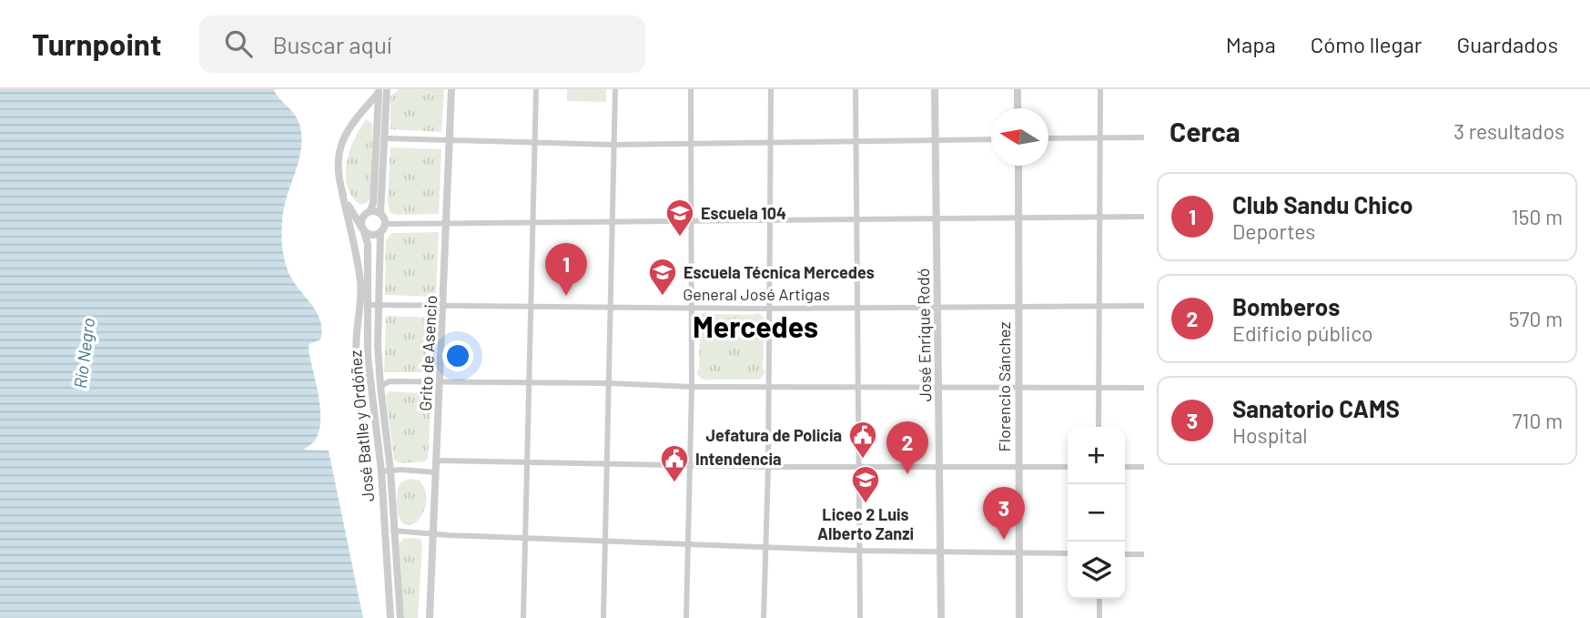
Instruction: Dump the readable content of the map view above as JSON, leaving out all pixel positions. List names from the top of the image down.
{
  "streets": {
    "street": [
      "General José Artigas",
      "José Enrique Rodó",
      "Grito de Asencio",
      "Florencio Sánchez",
      "José Batlle y Ordóñez"
    ]
  },
  "crossings": [
    ["General José Artigas", "José Enrique Rodó"],
    ["General José Artigas", "Grito de Asencio"],
    ["General José Artigas", "Florencio Sánchez"],
    ["General José Artigas", "José Batlle y Ordóñez"]
  ],
  "districts": ["Mercedes"],
  "water": ["Río Negro"],
  "places": {
    "school or university": ["Escuela 104", "Escuela Técnica Mercedes", "Liceo 2 Luis Alberto Zanzi"],
    "public building": ["Jefatura de Policia", "Intendencia"]
  },
  "north": "left",
  "page": {
    "header": "Turnpoint",
    "search": "Buscar aquí",
    "nav": ["Mapa", "Cómo llegar", "Guardados"],
    "heading": ["Cerca", "3 resultados"],
    "list": [
      {
        "mark": "1",
        "name": "Club Sandu Chico",
        "note": "Deportes",
        "value": "150 m"
      },
      {
        "mark": "2",
        "name": "Bomberos",
        "note": "Edificio público",
        "value": "570 m"
      },
      {
        "mark": "3",
        "name": "Sanatorio CAMS",
        "note": "Hospital",
        "value": "710 m"
      }
    ],
    "pins": ["1", "2", "3"],
    "map_buttons": ["+", "−"]
  }
}
